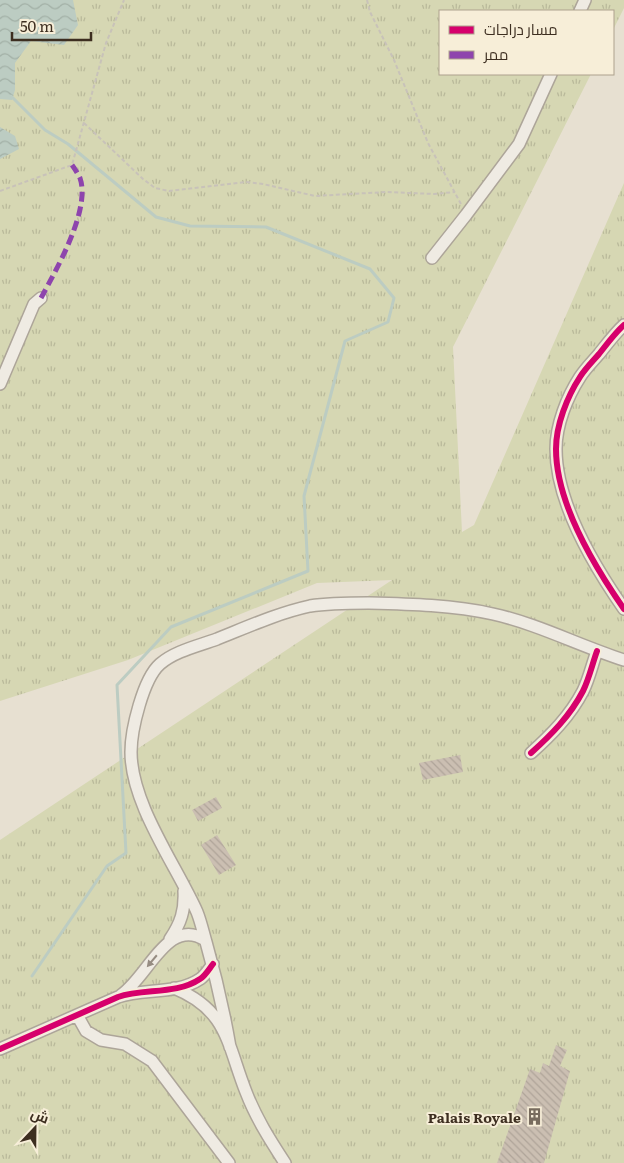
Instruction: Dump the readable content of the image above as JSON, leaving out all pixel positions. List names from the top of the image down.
{
  "places": {
    "building": ["Palais Royale"]
  },
  "legend": ["مسار دراجات", "ممر"],
  "scale_bar": "50 m",
  "north": "top"
}
